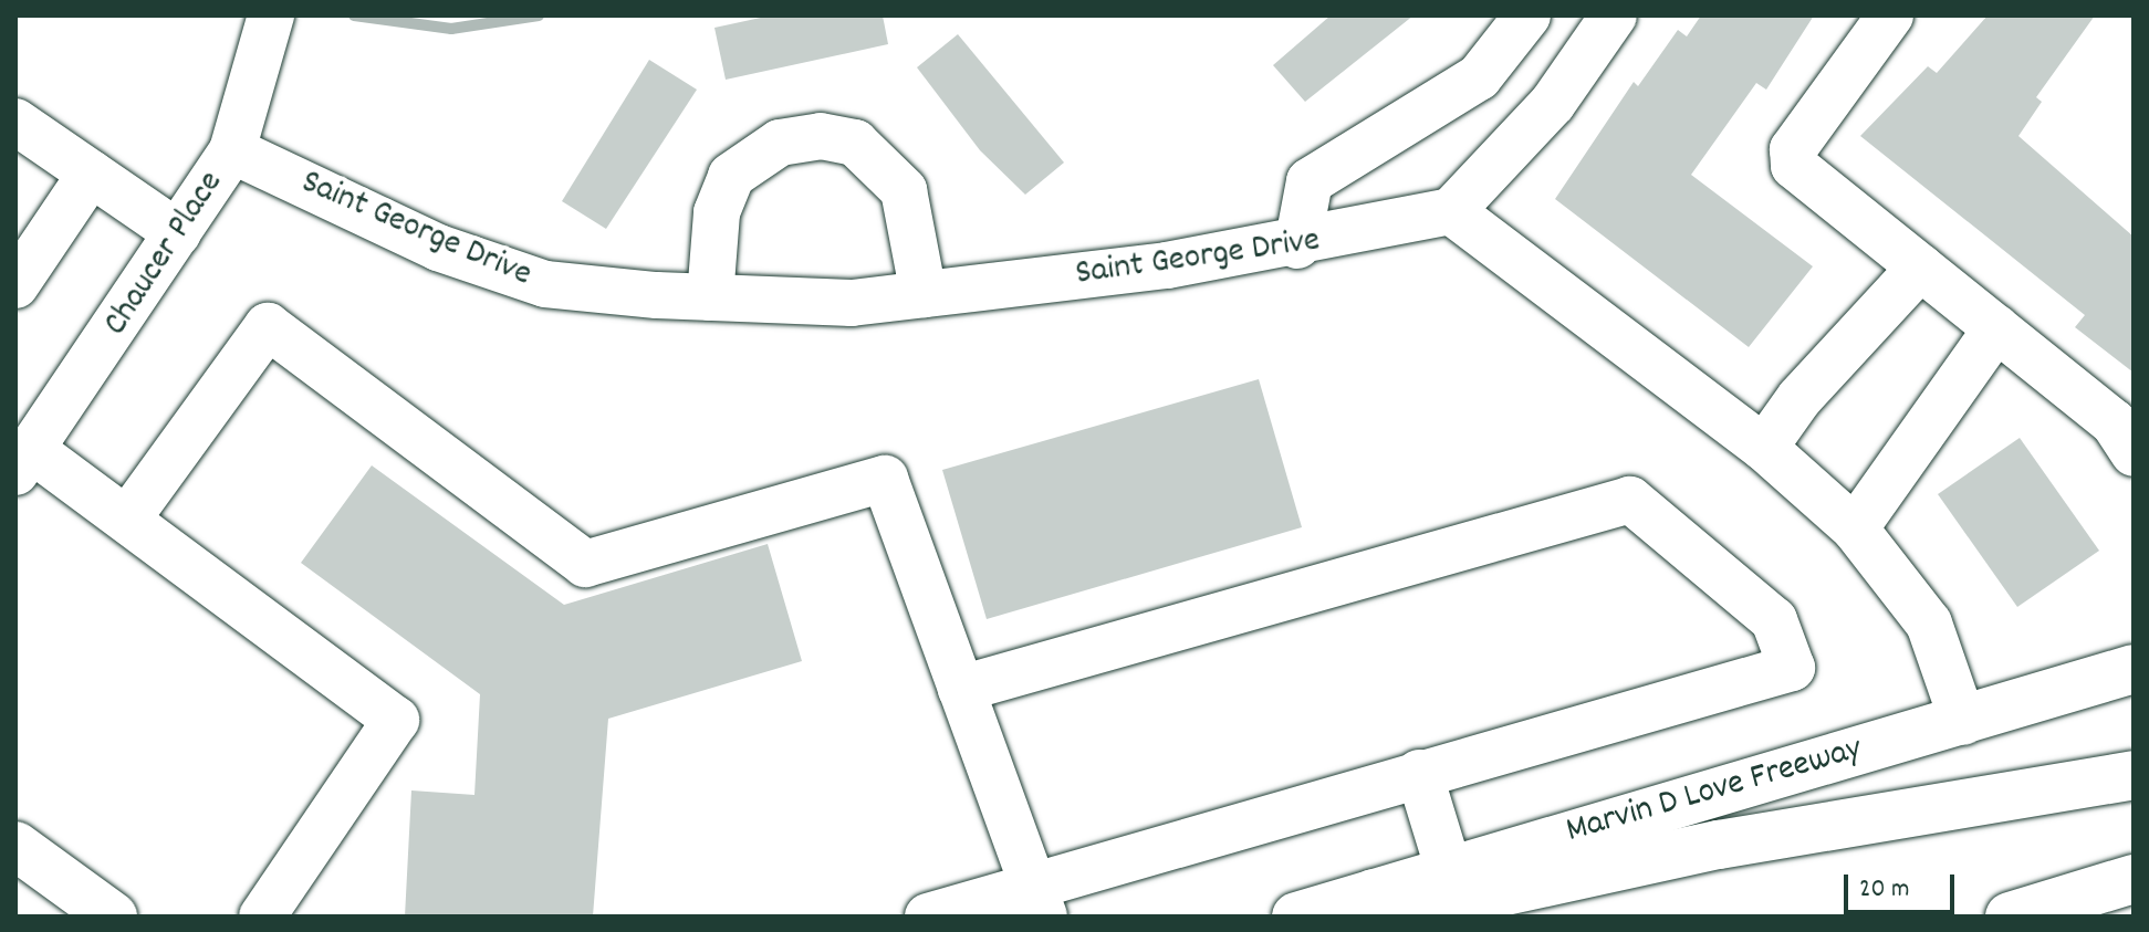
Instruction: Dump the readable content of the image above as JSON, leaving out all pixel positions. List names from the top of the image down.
{
  "streets": {
    "main road": ["Marvin D Love Freeway"],
    "street": ["Saint George Drive", "Chaucer Place"]
  },
  "crossings": [
    ["Saint George Drive", "Chaucer Place"]
  ],
  "scale_bar": "20 m"
}
